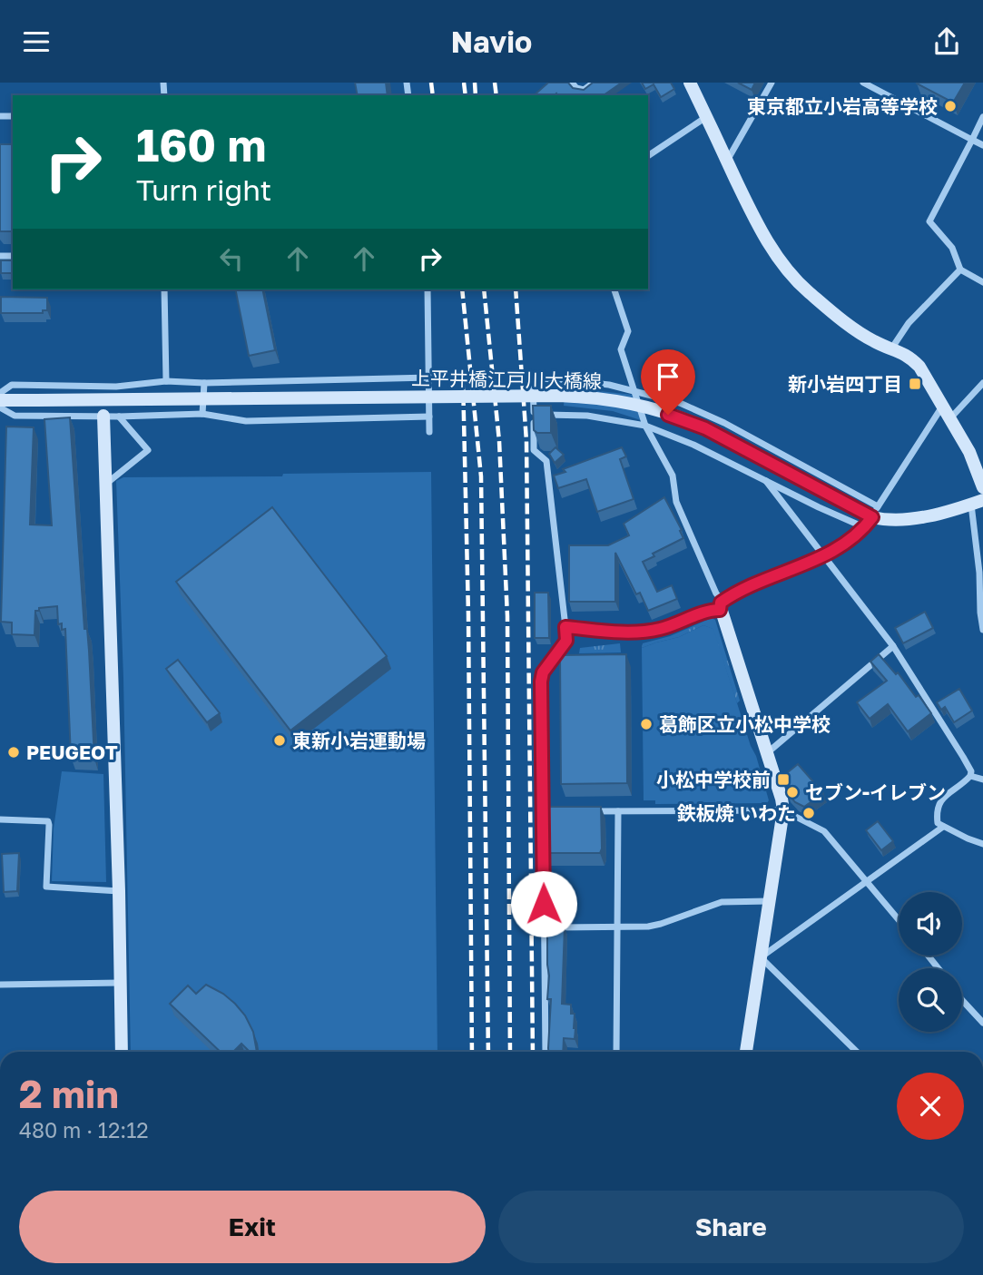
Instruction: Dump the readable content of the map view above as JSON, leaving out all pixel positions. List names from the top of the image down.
{
  "streets": {
    "street": ["上平井橋江戸川大橋線"]
  },
  "places": {
    "other": [
      "東京都立小岩高等学校",
      "葛飾区立小松中学校",
      "東新小岩運動場",
      "PEUGEOT",
      "セブン-イレブン",
      "鉄板焼 いわた"
    ],
    "transit": ["新小岩四丁目", "小松中学校前"]
  },
  "page": {
    "header": "Navio",
    "turn": ["160 m", "Turn right"],
    "heading": ["2 min", "480 m · 12:12"],
    "buttons": ["Exit", "Share"]
  }
}
